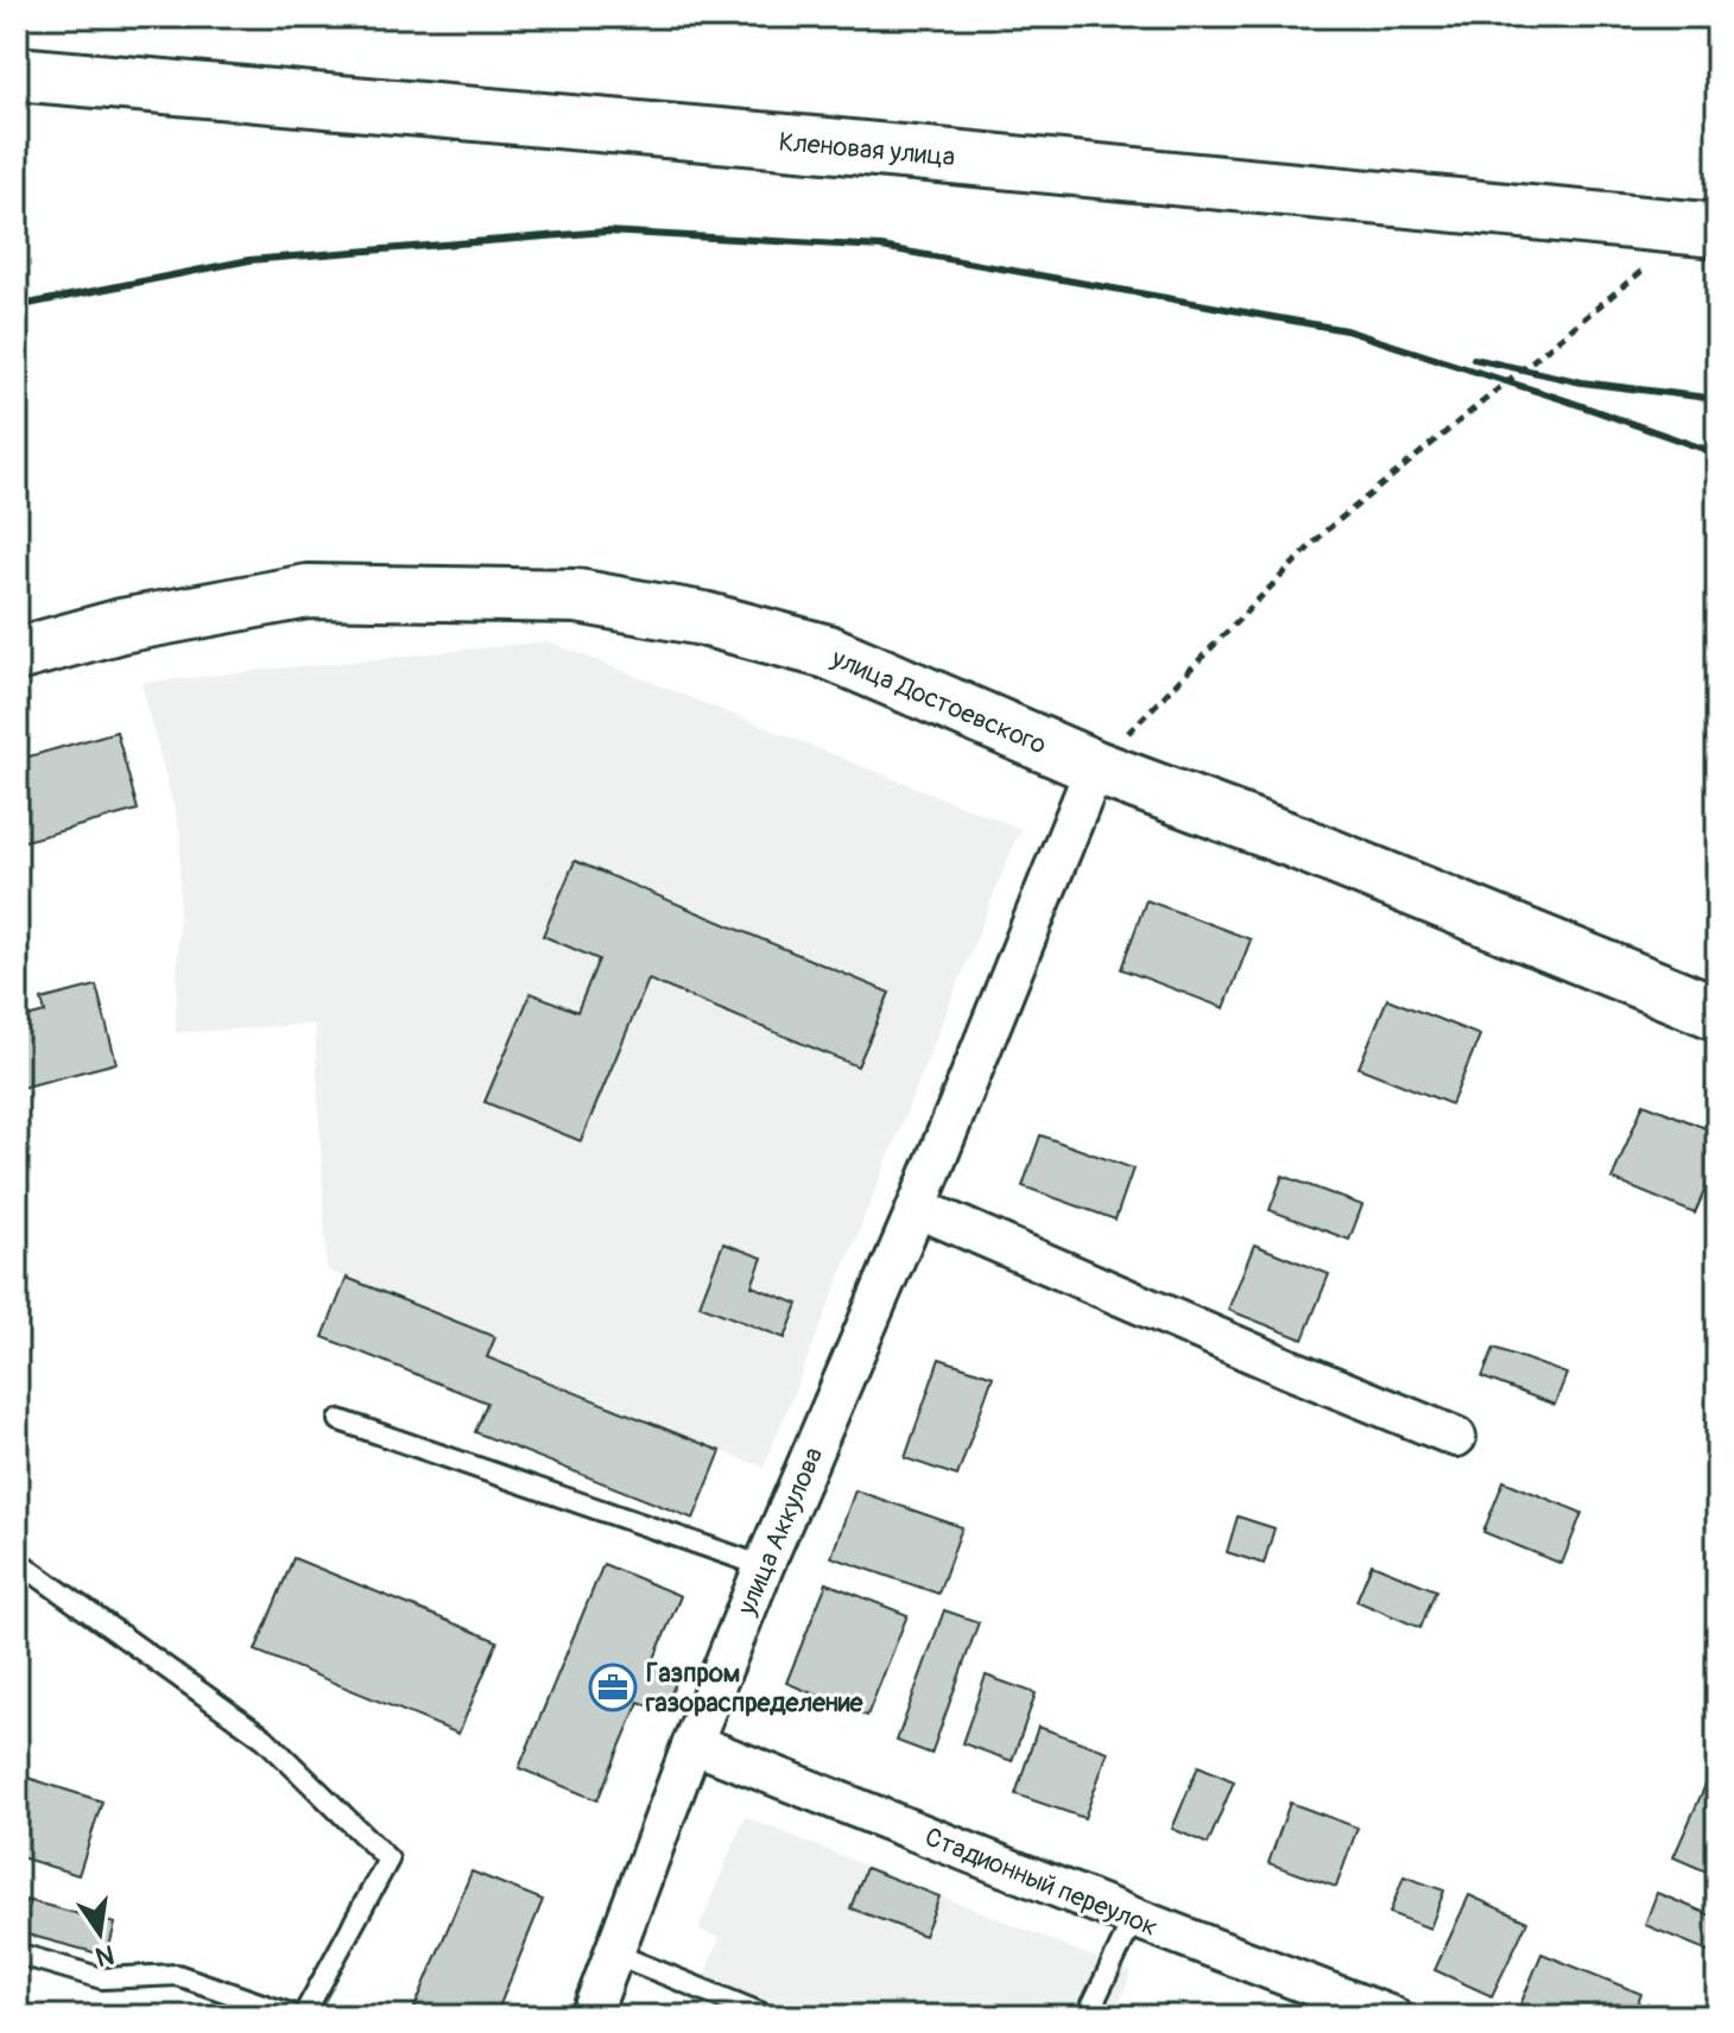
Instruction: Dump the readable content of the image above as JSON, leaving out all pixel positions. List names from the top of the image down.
{
  "streets": {
    "main road": ["Кленовая улица", "улица Достоевского"],
    "street": ["улица Аккулова", "Стадионный переулок"]
  },
  "crossings": [
    ["улица Достоевского", "улица Аккулова"],
    ["улица Аккулова", "Стадионный переулок"]
  ],
  "places": {
    "office": ["Газпром газораспределение"]
  },
  "north": "bottom"
}
